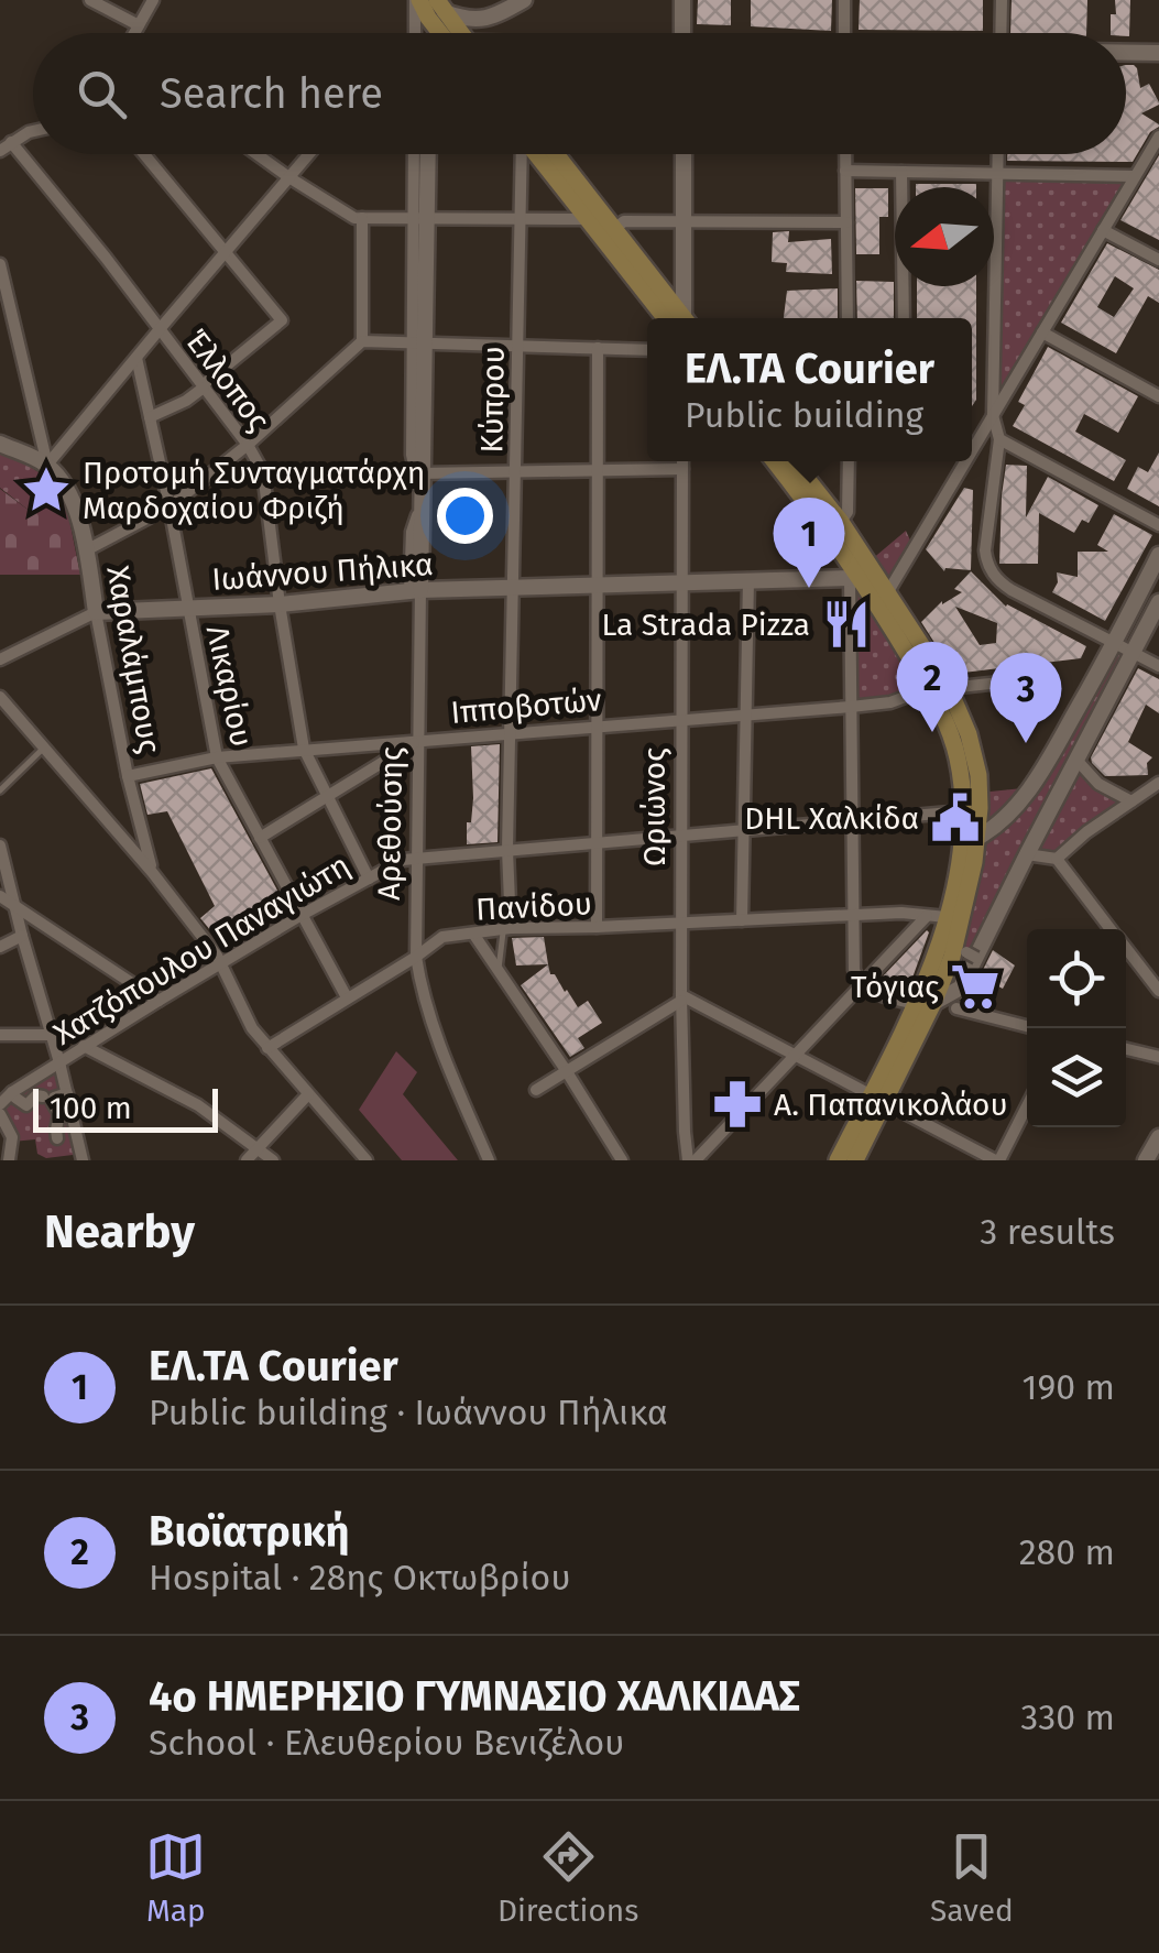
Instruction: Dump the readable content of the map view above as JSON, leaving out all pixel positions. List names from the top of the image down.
{
  "streets": {
    "street": [
      "Έλλοπος",
      "Κύπρου",
      "Ιωάννου Πήλικα",
      "Χαραλάμπους",
      "Λικαρίου",
      "Ιπποβοτών",
      "Ωριώνος",
      "Αρεθούσης",
      "Πανίδου",
      "Χατζόπουλου Παναγιώτη"
    ]
  },
  "crossings": [
    ["Έλλοπος", "Ιωάννου Πήλικα"],
    ["Έλλοπος", "Ιπποβοτών"],
    ["Έλλοπος", "Χατζόπουλου Παναγιώτη"],
    ["Κύπρου", "Ιωάννου Πήλικα"],
    ["Κύπρου", "Ιπποβοτών"],
    ["Κύπρου", "Πανίδου"],
    ["Κύπρου", "Χατζόπουλου Παναγιώτη"],
    ["Ιωάννου Πήλικα", "Χαραλάμπους"],
    ["Ιωάννου Πήλικα", "Λικαρίου"],
    ["Ιωάννου Πήλικα", "Ωριώνος"],
    ["Ιωάννου Πήλικα", "Αρεθούσης"],
    ["Χαραλάμπους", "Ιπποβοτών"],
    ["Λικαρίου", "Ιπποβοτών"],
    ["Λικαρίου", "Πανίδου"],
    ["Λικαρίου", "Χατζόπουλου Παναγιώτη"],
    ["Ιπποβοτών", "Ωριώνος"],
    ["Ιπποβοτών", "Αρεθούσης"],
    ["Ωριώνος", "Πανίδου"],
    ["Ωριώνος", "Χατζόπουλου Παναγιώτη"],
    ["Αρεθούσης", "Πανίδου"],
    ["Αρεθούσης", "Χατζόπουλου Παναγιώτη"]
  ],
  "places": {
    "place": ["Προτομή Συνταγματάρχη Μαρδοχαίου Φριζή"],
    "restaurant": ["La Strada Pizza"],
    "public building": ["DHL Χαλκίδα"],
    "supermarket": ["Τόγιας"],
    "pharmacy": ["Α. Παπανικολάου"]
  },
  "scale_bar": "100 m",
  "north": "left",
  "page": {
    "search": "Search here",
    "popup": ["ΕΛ.ΤΑ Courier", "Public building"],
    "pins": ["1", "2", "3"],
    "scale": "100 m",
    "heading": ["Nearby", "3 results"],
    "list": [
      {
        "mark": "1",
        "name": "ΕΛ.ΤΑ Courier",
        "note": "Public building · Ιωάννου Πήλικα",
        "value": "190 m"
      },
      {
        "mark": "2",
        "name": "Βιοϊατρική",
        "note": "Hospital · 28ης Οκτωβρίου",
        "value": "280 m"
      },
      {
        "mark": "3",
        "name": "4ο ΗΜΕΡΗΣΙΟ ΓΥΜΝΑΣΙΟ ΧΑΛΚΙΔΑΣ",
        "note": "School · Ελευθερίου Βενιζέλου",
        "value": "330 m"
      }
    ],
    "nav": ["Map", "Directions", "Saved"]
  }
}
